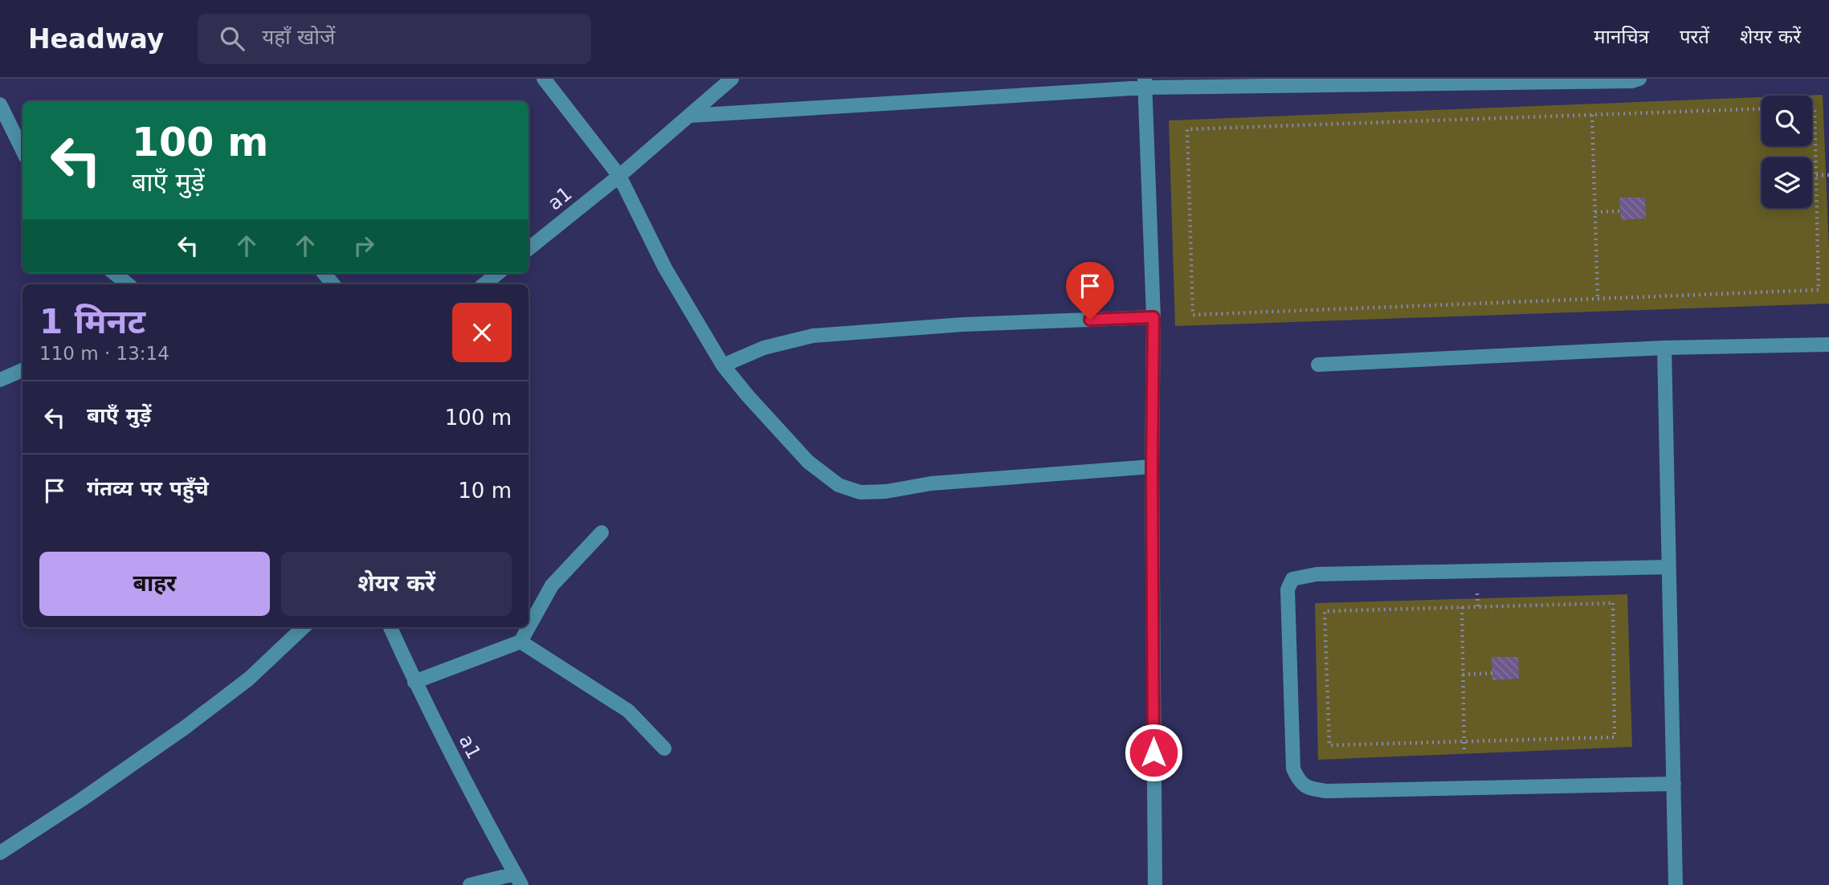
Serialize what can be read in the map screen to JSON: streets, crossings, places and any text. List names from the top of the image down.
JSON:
{
  "streets": {
    "street": ["a1"]
  },
  "page": {
    "header": "Headway",
    "search": "यहाँ खोजें",
    "nav": ["मानचित्र", "परतें", "शेयर करें"],
    "turn": ["100 m", "बाएँ मुड़ें"],
    "heading": ["1 मिनट", "110 m · 13:14"],
    "list": [
      {
        "name": "बाएँ मुड़ें",
        "value": "100 m"
      },
      {
        "name": "गंतव्य पर पहुँचे",
        "value": "10 m"
      }
    ],
    "buttons": ["बाहर", "शेयर करें"]
  }
}
